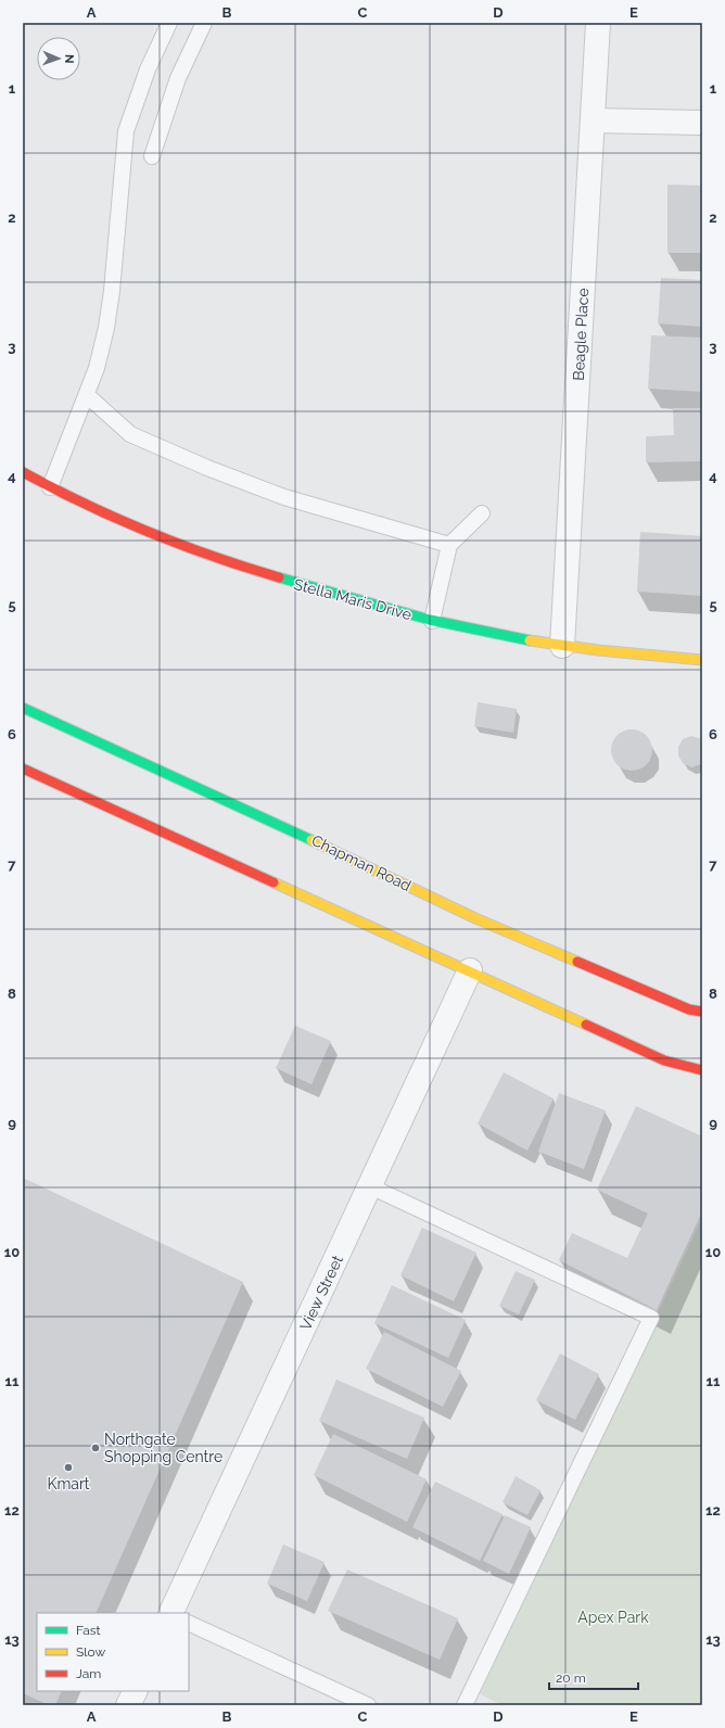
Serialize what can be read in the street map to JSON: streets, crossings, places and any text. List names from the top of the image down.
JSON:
{
  "streets": {
    "main road": ["Stella Maris Drive", "Chapman Road"],
    "street": ["Beagle Place", "View Street"]
  },
  "crossings": [
    ["Beagle Place", "Stella Maris Drive"]
  ],
  "parks": ["Apex Park"],
  "places": ["Northgate Shopping Centre", "Kmart"],
  "legend": ["Fast", "Slow", "Jam"],
  "scale_bar": "20 m",
  "north": "right",
  "grid": {
    "columns": [
      "A",
      "B",
      "C",
      "D",
      "E"
    ],
    "rows": [
      "1",
      "2",
      "3",
      "4",
      "5",
      "6",
      "7",
      "8",
      "9",
      "10",
      "11",
      "12",
      "13"
    ]
  }
}
